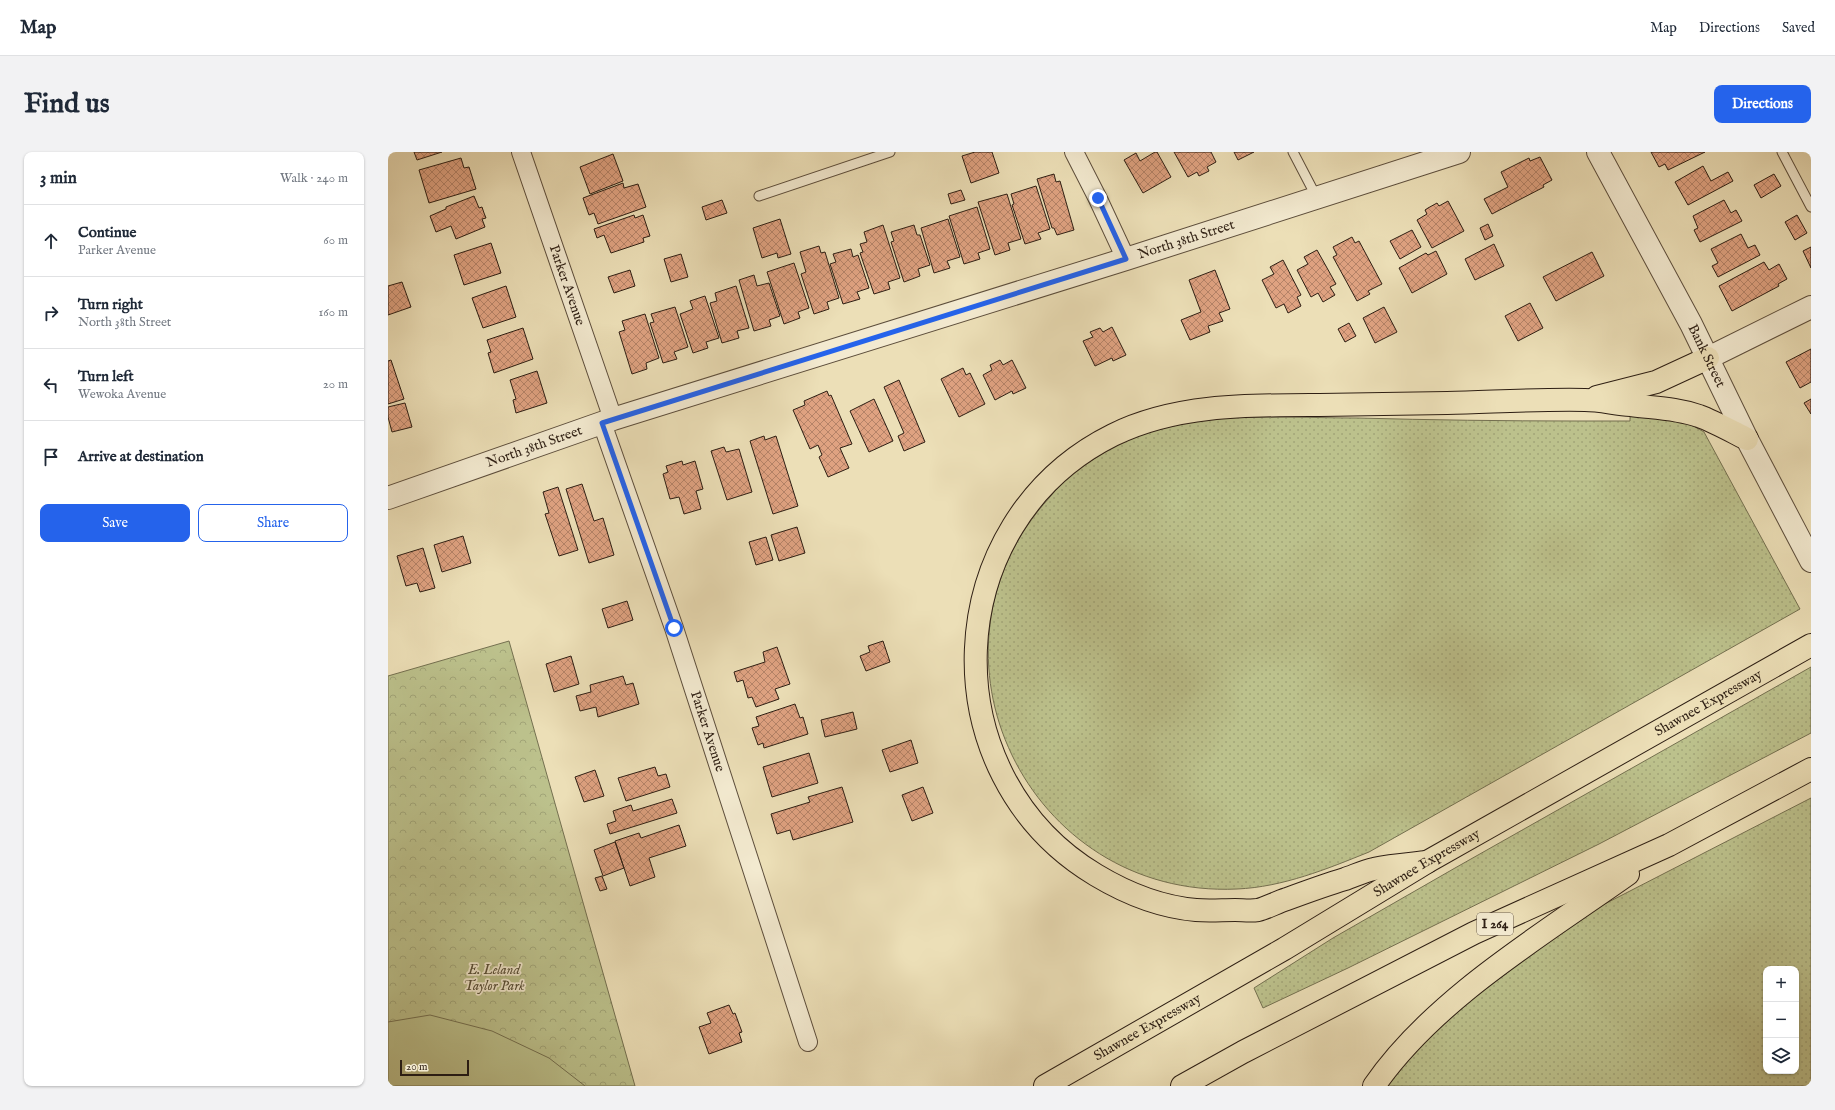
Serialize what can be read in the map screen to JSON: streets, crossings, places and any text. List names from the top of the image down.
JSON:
{
  "streets": {
    "highway": ["Shawnee Expressway", "I 264"],
    "street": ["North 38th Street", "Parker Avenue", "Bank Street"]
  },
  "crossings": [
    ["North 38th Street", "Parker Avenue"]
  ],
  "parks": ["E. Leland Taylor Park"],
  "scale_bar": "20 m",
  "page": {
    "header": "Map",
    "nav": ["Map", "Directions", "Saved"],
    "buttons": [
      "Directions",
      ["Save", "Share"]
    ],
    "title": "Find us",
    "heading": ["3 min", "Walk · 240 m"],
    "list": [
      ["Continue", "Parker Avenue", "60 m"],
      ["Turn right", "North 38th Street", "160 m"],
      ["Turn left", "Wewoka Avenue", "20 m"],
      "Arrive at destination"
    ],
    "map_buttons": ["+", "−"],
    "scale": "20 m"
  }
}
